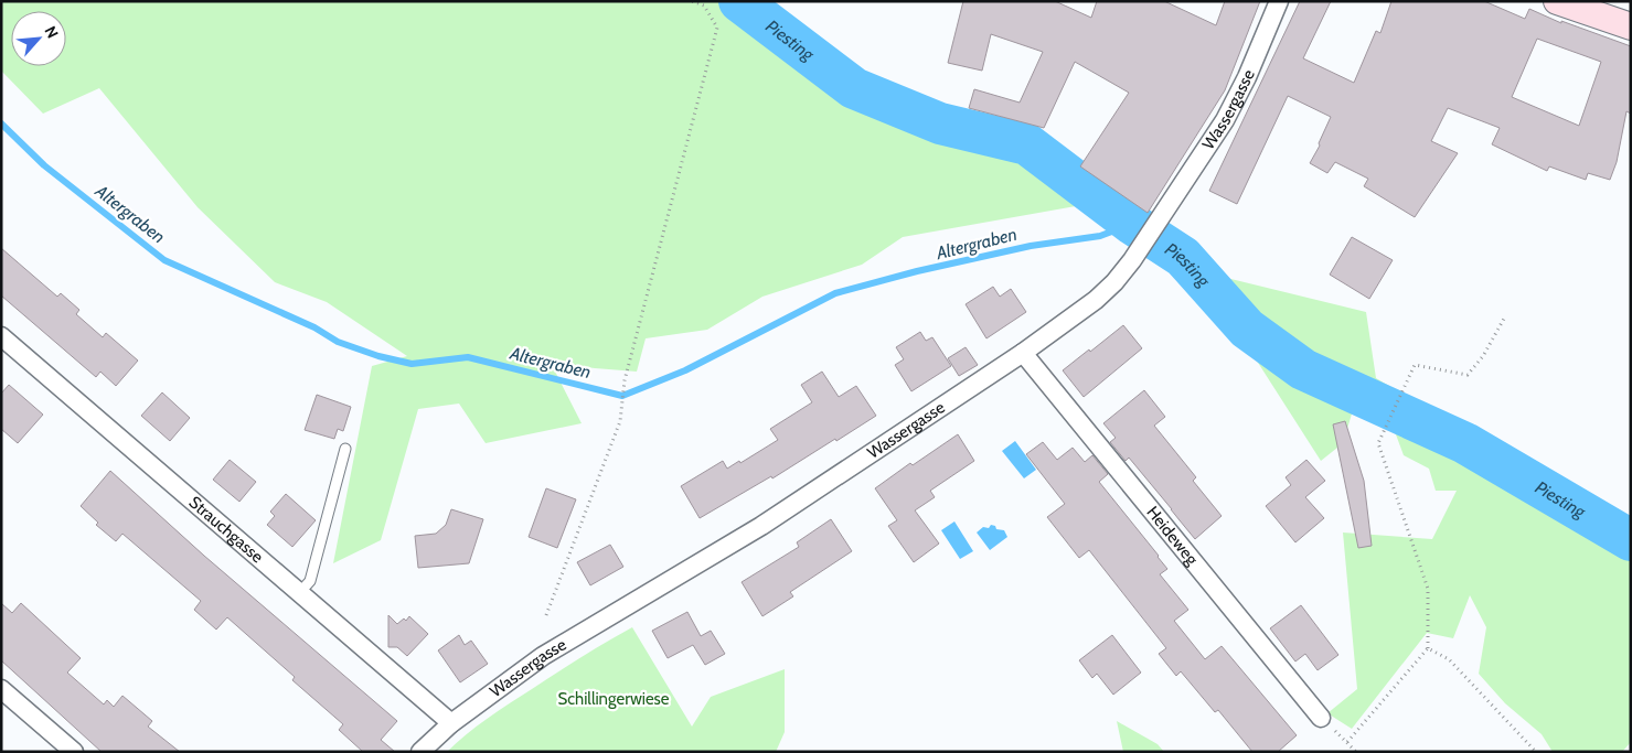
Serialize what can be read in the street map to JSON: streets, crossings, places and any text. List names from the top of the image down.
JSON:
{
  "streets": {
    "street": ["Wassergasse", "Strauchgasse", "Heideweg"]
  },
  "crossings": [
    ["Wassergasse", "Strauchgasse"],
    ["Wassergasse", "Heideweg"]
  ],
  "water": ["Piesting", "Altergraben"],
  "parks": ["Schillingerwiese"],
  "north": "top right"
}
